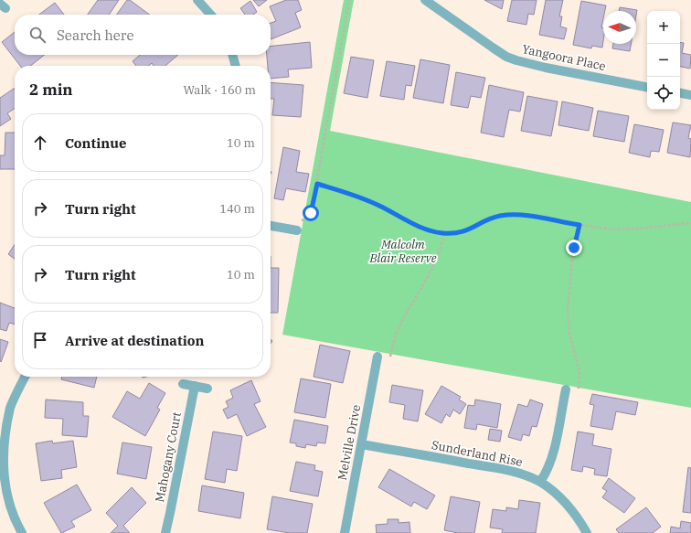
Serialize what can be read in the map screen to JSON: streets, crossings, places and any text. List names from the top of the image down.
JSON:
{
  "streets": {
    "street": [
      "Yangoora Place",
      "Melville Drive",
      "Sunderland Rise",
      "Mahogany Court"
    ]
  },
  "crossings": [
    ["Melville Drive", "Sunderland Rise"]
  ],
  "parks": ["Malcolm Blair Reserve"],
  "north": "left",
  "page": {
    "map_buttons": ["+", "−"],
    "search": "Search here",
    "heading": ["2 min", "Walk · 160 m"],
    "list": [
      ["Continue", "10 m"],
      ["Turn right", "140 m"],
      ["Turn right", "10 m"],
      "Arrive at destination"
    ]
  }
}
